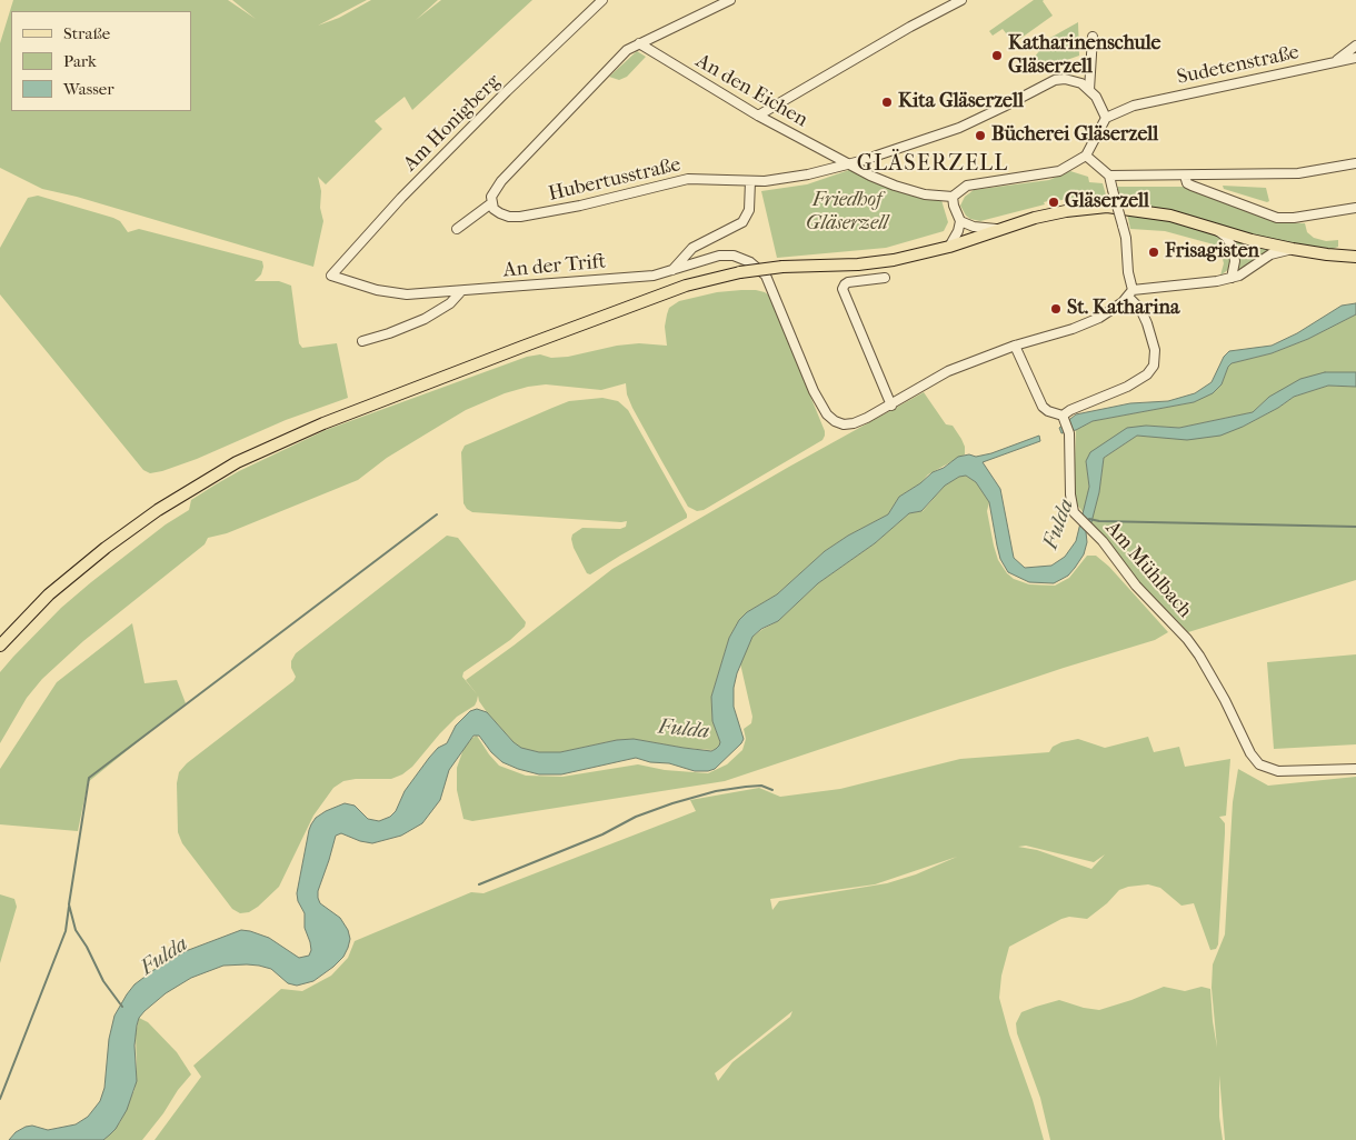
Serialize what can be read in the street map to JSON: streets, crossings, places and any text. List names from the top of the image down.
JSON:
{
  "streets": {
    "street": [
      "Sudetenstraße",
      "An den Eichen",
      "Am Honigberg",
      "Hubertusstraße",
      "An der Trift",
      "Am Mühlbach"
    ]
  },
  "crossings": [
    ["An den Eichen", "Hubertusstraße"],
    ["Am Honigberg", "An der Trift"]
  ],
  "districts": ["GLÄSERZELL"],
  "water": ["Fulda"],
  "parks": ["Friedhof Gläserzell"],
  "places": [
    "Katharinenschule Gläserzell",
    "Kita Gläserzell",
    "Bücherei Gläserzell",
    "Gläserzell",
    "Frisagisten",
    "St. Katharina"
  ],
  "legend": ["Straße", "Park", "Wasser"]
}
